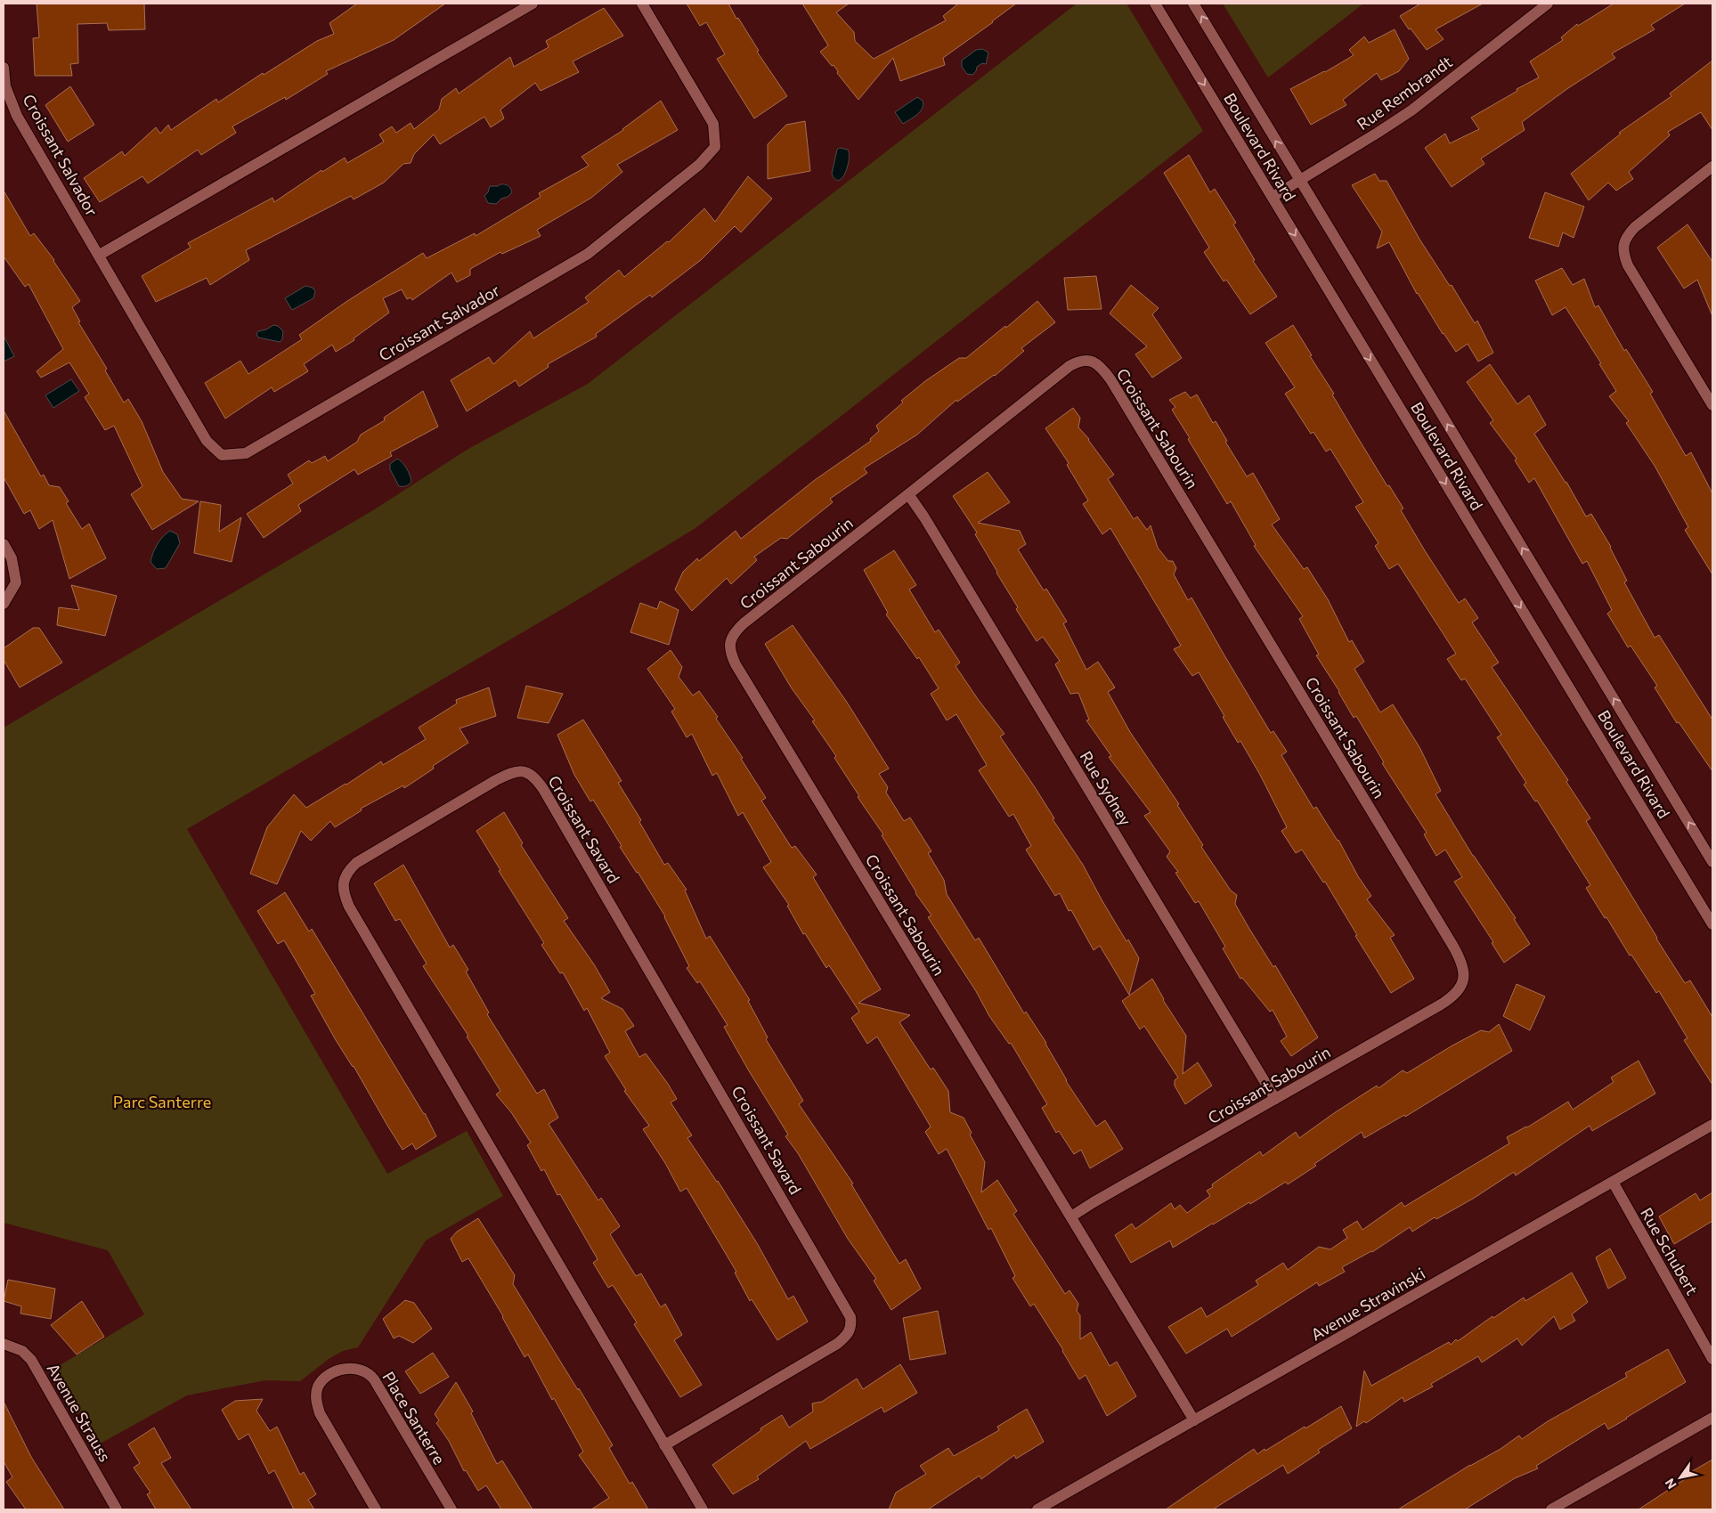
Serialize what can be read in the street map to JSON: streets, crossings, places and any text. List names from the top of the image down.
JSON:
{
  "streets": {
    "street": [
      "Rue Rembrandt",
      "Boulevard Rivard",
      "Croissant Salvador",
      "Croissant Sabourin",
      "Rue Sydney",
      "Croissant Savard",
      "Rue Schubert",
      "Avenue Stravinski",
      "Avenue Strauss",
      "Place Santerre"
    ]
  },
  "crossings": [
    ["Rue Rembrandt", "Boulevard Rivard"],
    ["Croissant Sabourin", "Rue Sydney"],
    ["Croissant Sabourin", "Avenue Stravinski"],
    ["Rue Schubert", "Avenue Stravinski"]
  ],
  "parks": ["Parc Santerre"],
  "north": "bottom left"
}
